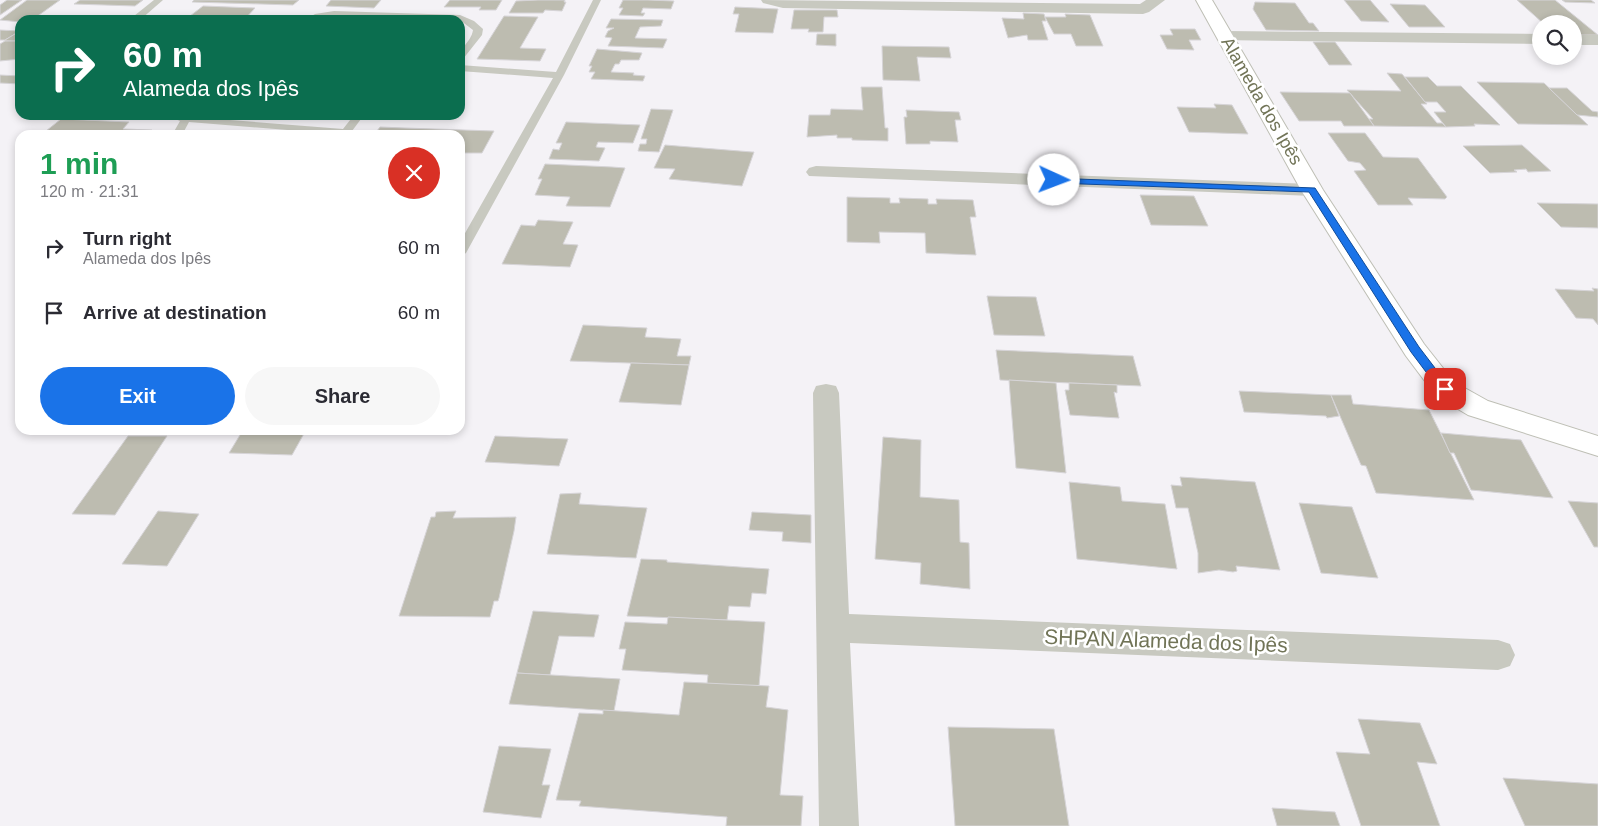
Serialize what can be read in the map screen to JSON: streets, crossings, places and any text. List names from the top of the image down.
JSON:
{
  "streets": {
    "street": ["Alameda dos Ipês", "SHPAN Alameda dos Ipês"]
  },
  "page": {
    "turn": ["60 m", "Alameda dos Ipês"],
    "heading": ["1 min", "120 m · 21:31"],
    "list": [
      {
        "name": "Turn right",
        "note": "Alameda dos Ipês",
        "value": "60 m"
      },
      {
        "name": "Arrive at destination",
        "value": "60 m"
      }
    ],
    "buttons": ["Exit", "Share"]
  }
}
